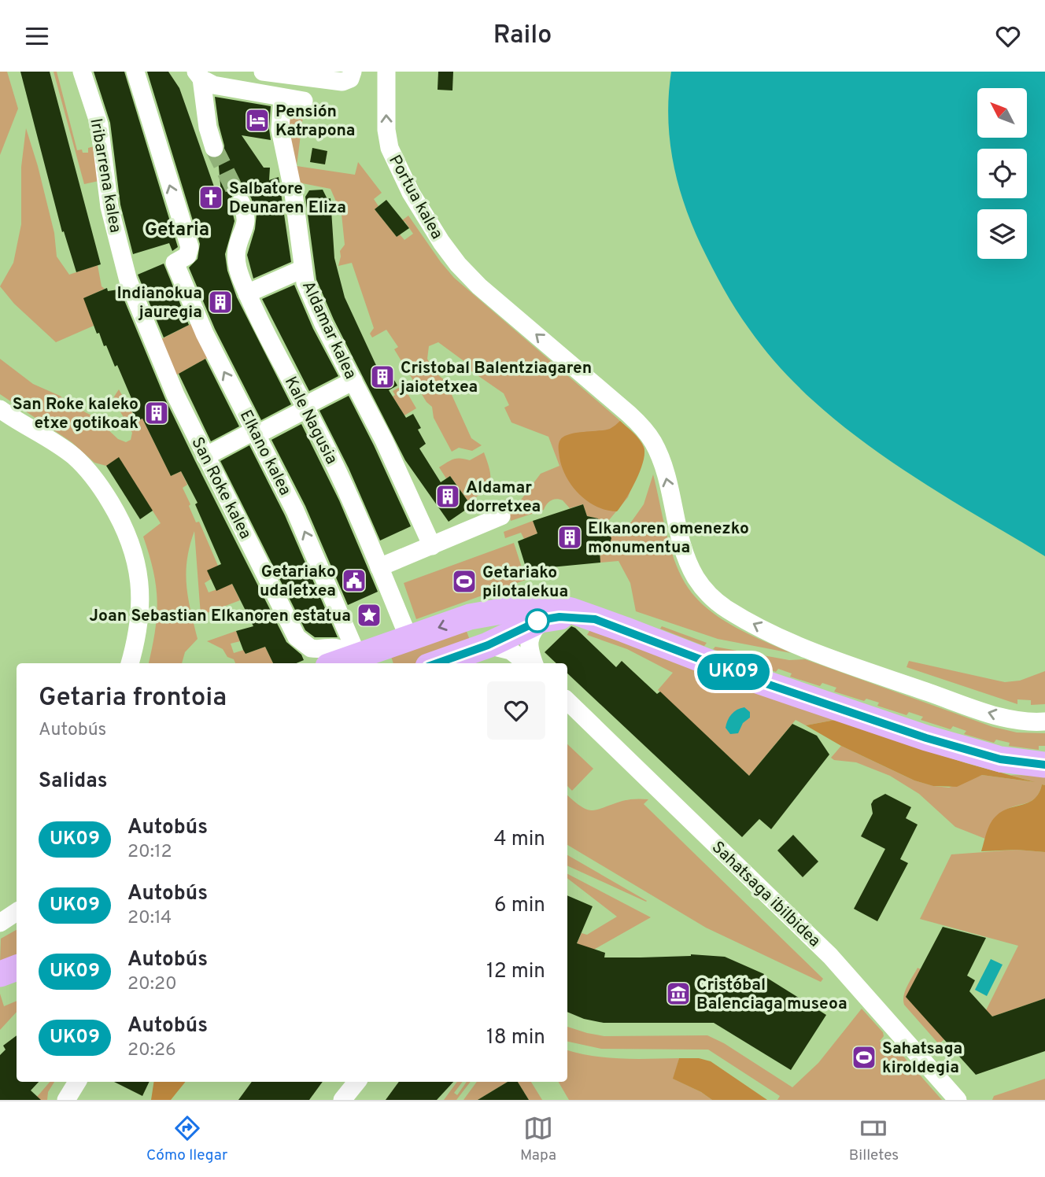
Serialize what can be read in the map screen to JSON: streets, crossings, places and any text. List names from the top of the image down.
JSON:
{
  "streets": {
    "street": [
      "Iribarrena kalea",
      "Portua kalea",
      "Aldamar kalea",
      "Kale Nagusia",
      "Elkano kalea",
      "San Roke kalea",
      "Sahatsaga ibilbidea"
    ]
  },
  "crossings": [
    ["Iribarrena kalea", "San Roke kalea"],
    ["Elkano kalea", "San Roke kalea"]
  ],
  "one_way": ["Portua kalea", "Elkano kalea"],
  "districts": ["Getaria"],
  "places": {
    "hotel": ["Pensión Katrapona"],
    "church": ["Salbatore Deunaren Eliza"],
    "building": [
      "Indianokua jauregia",
      "Cristobal Balentziagaren jaiotetxea",
      "San Roke kaleko etxe gotikoak",
      "Aldamar dorretxea",
      "Elkanoren omenezko monumentua"
    ],
    "public building": ["Getariako udaletxea"],
    "sports": ["Getariako pilotalekua", "Sahatsaga kiroldegia"],
    "place": ["Joan Sebastian Elkanoren estatua"],
    "museum": ["Cristóbal Balenciaga museoa"]
  },
  "lines": ["bus line UK09"],
  "north": "top left",
  "page": {
    "header": "Railo",
    "on_map": "UK09",
    "heading": [
      ["Getaria frontoia", "Autobús"],
      "Salidas"
    ],
    "list": [
      {
        "mark": "UK09",
        "name": "Autobús",
        "note": "20:12",
        "value": "4 min"
      },
      {
        "mark": "UK09",
        "name": "Autobús",
        "note": "20:14",
        "value": "6 min"
      },
      {
        "mark": "UK09",
        "name": "Autobús",
        "note": "20:20",
        "value": "12 min"
      },
      {
        "mark": "UK09",
        "name": "Autobús",
        "note": "20:26",
        "value": "18 min"
      }
    ],
    "tabs": ["Cómo llegar", "Mapa", "Billetes"]
  }
}
